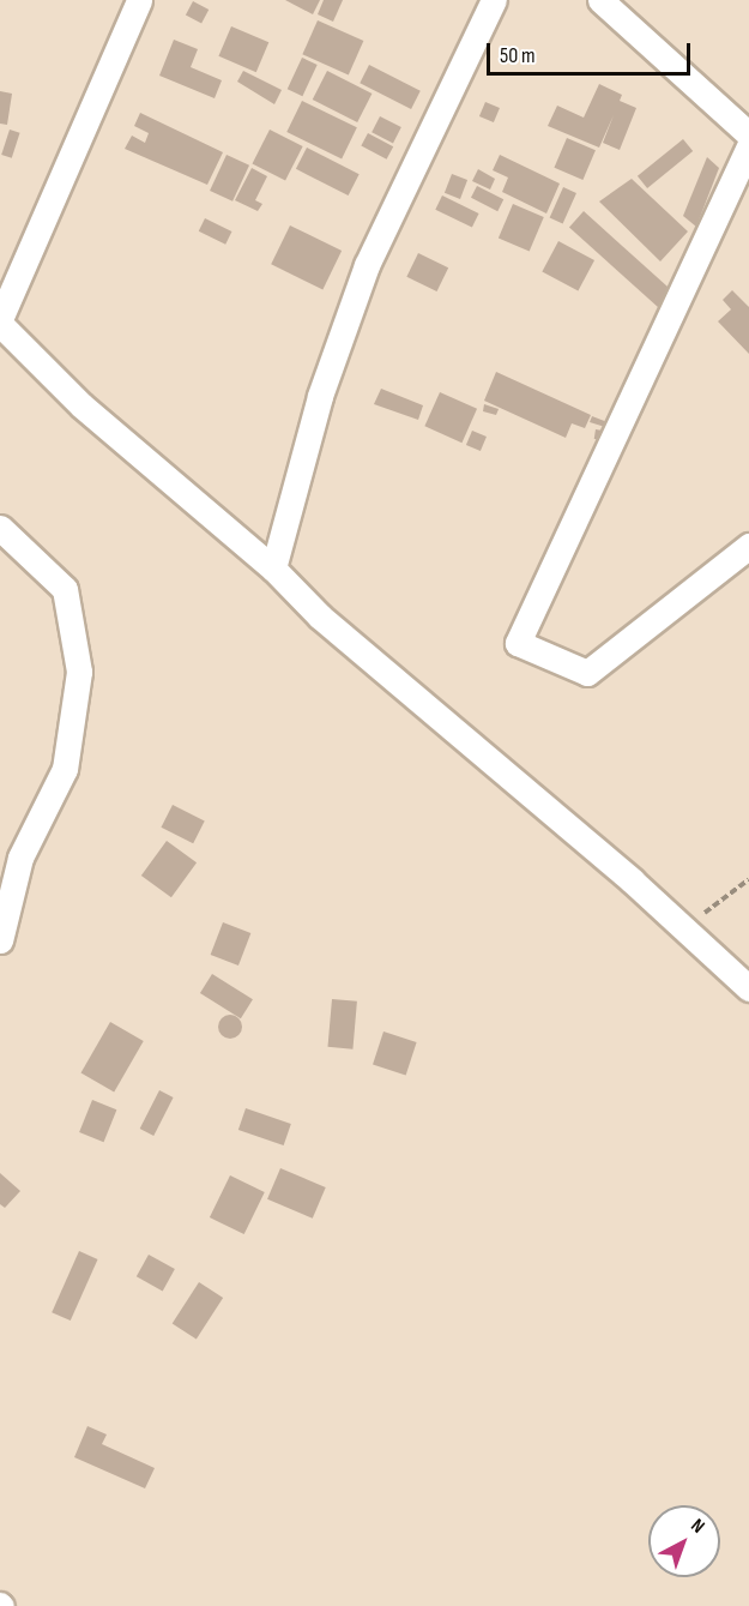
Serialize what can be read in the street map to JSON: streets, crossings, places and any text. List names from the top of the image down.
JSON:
{
  "scale_bar": "50 m",
  "north": "top right"
}
